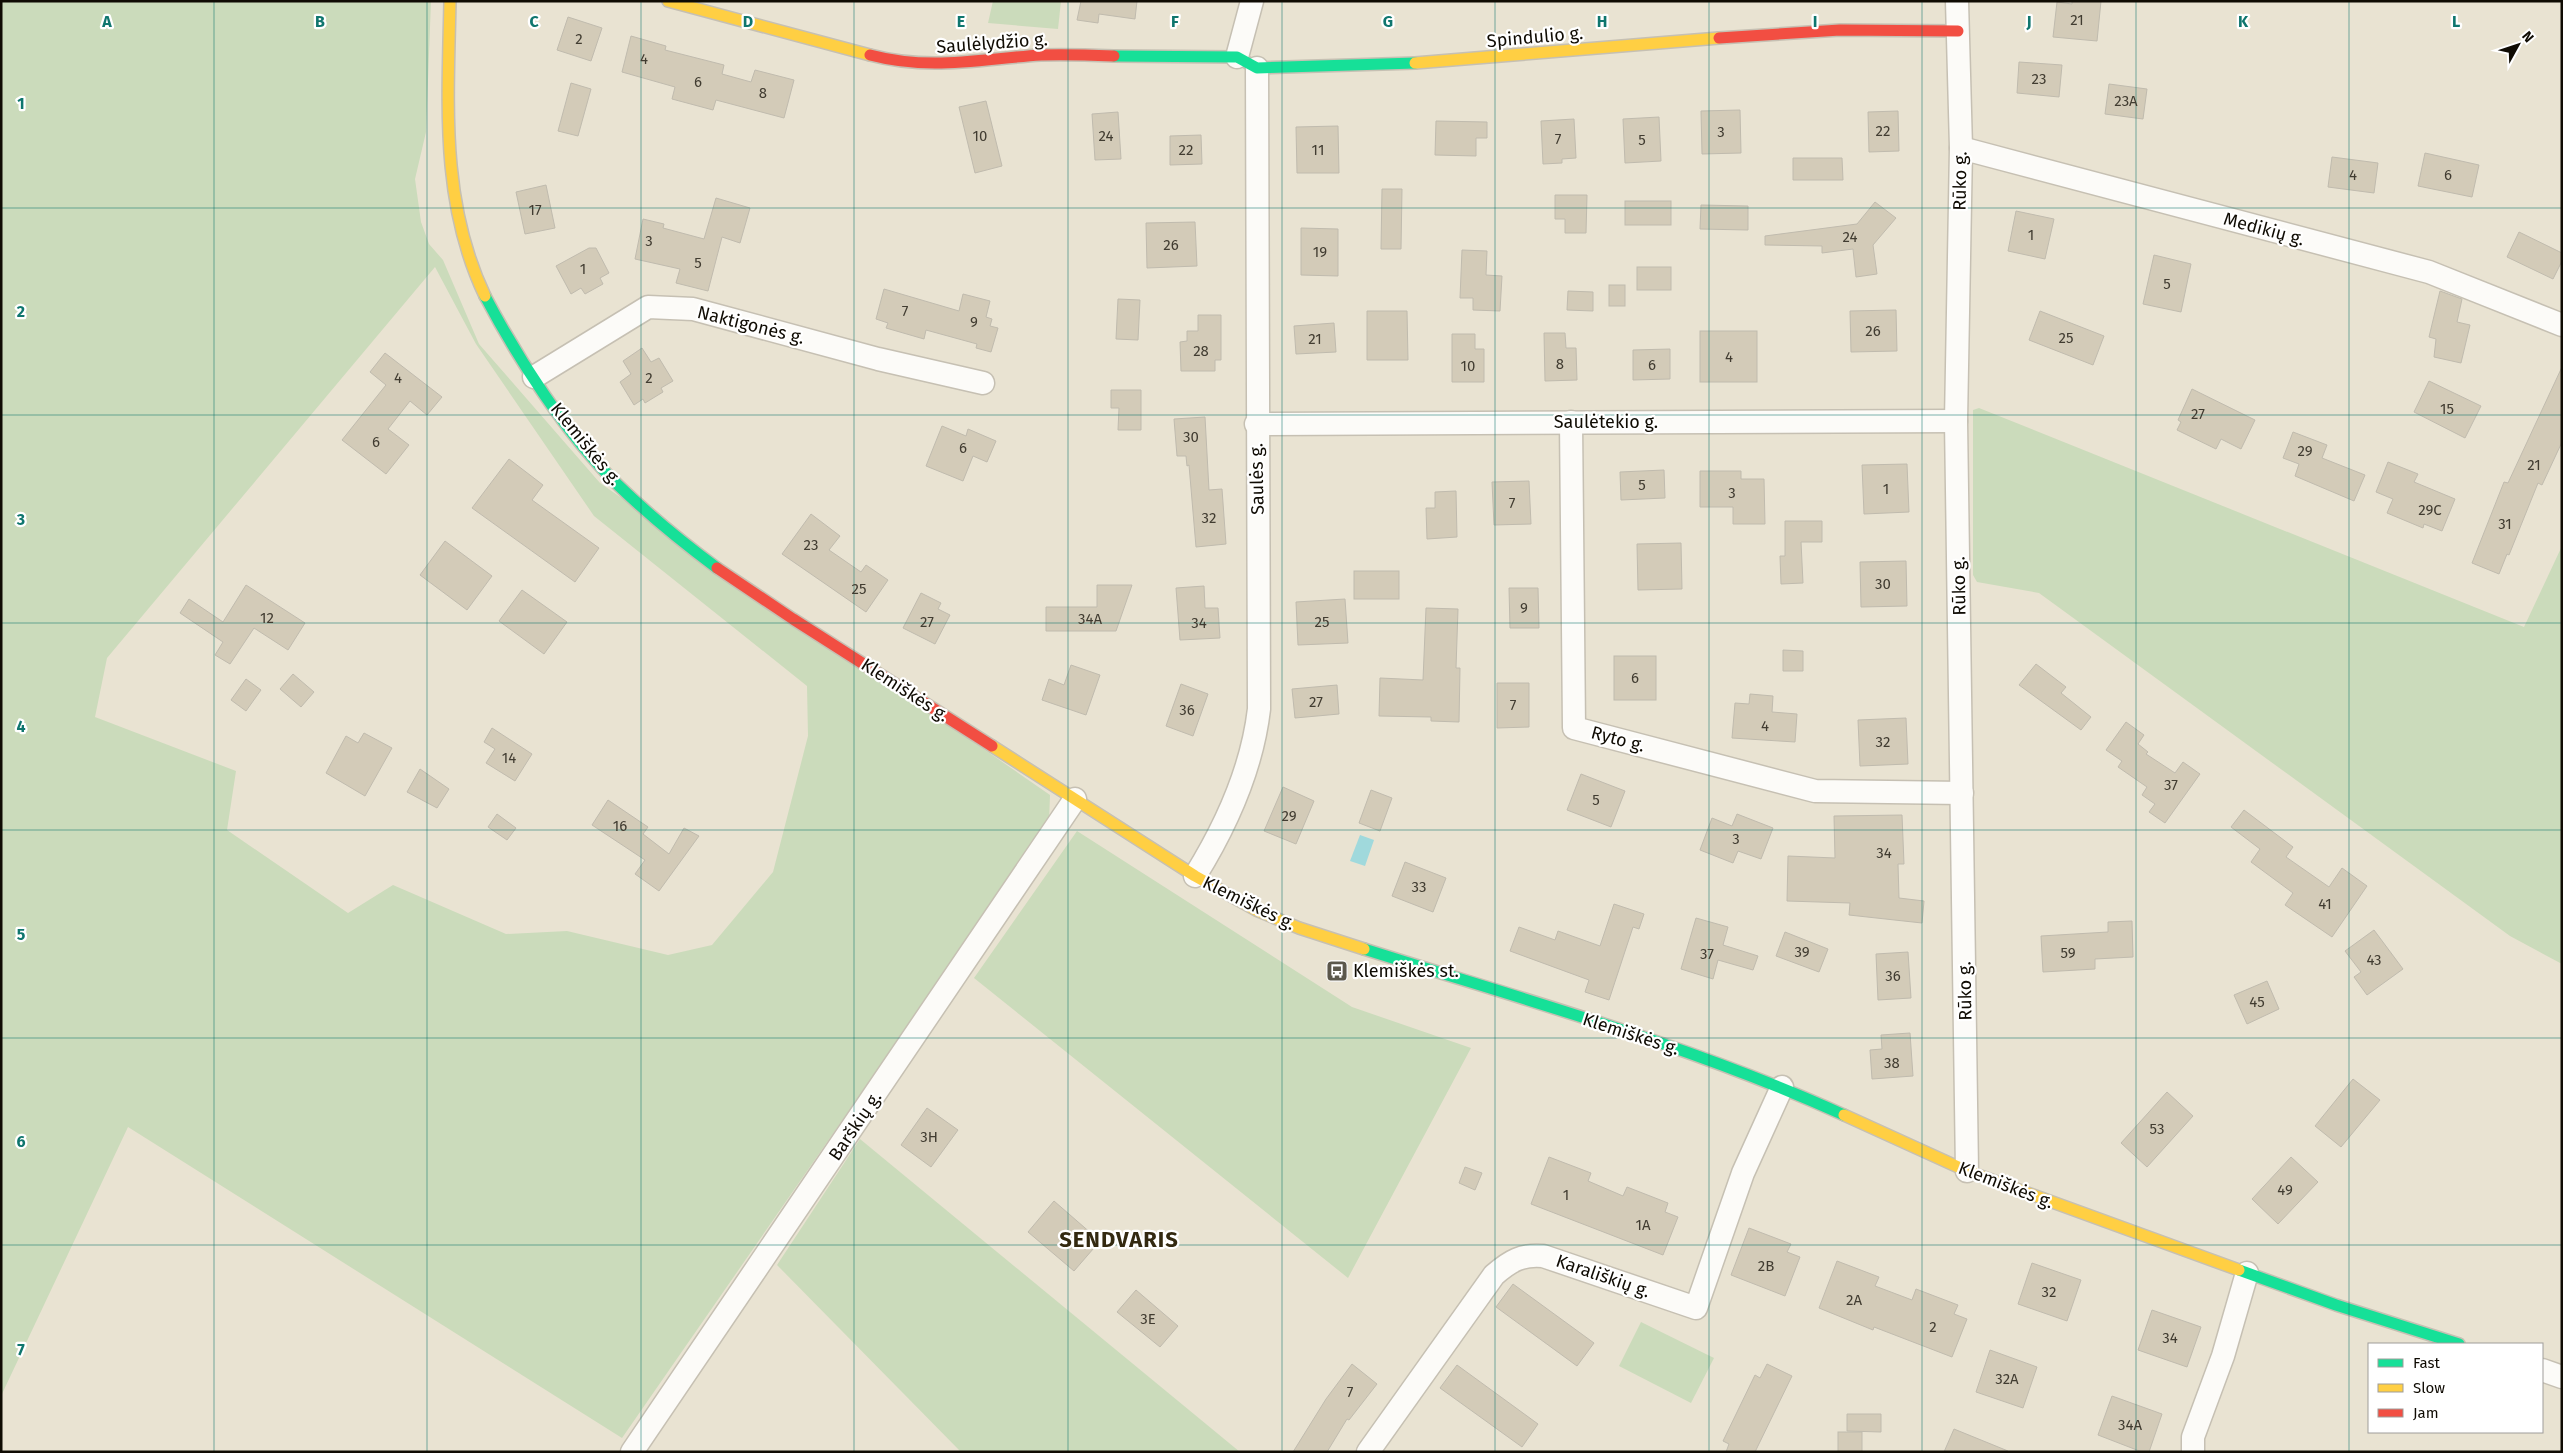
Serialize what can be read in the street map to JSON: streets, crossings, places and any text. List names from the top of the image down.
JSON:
{
  "streets": {
    "street": [
      "Spindulio g.",
      "Saulėlydžio g.",
      "Rūko g.",
      "Medikių g.",
      "Naktigonės g.",
      "Saulėtekio g.",
      "Klemiškės g.",
      "Saulės g.",
      "Ryto g.",
      "Barškių g.",
      "Karališkių g."
    ]
  },
  "crossings": [
    ["Spindulio g.", "Saulėlydžio g."],
    ["Spindulio g.", "Rūko g."],
    ["Spindulio g.", "Saulės g."],
    ["Saulėlydžio g.", "Saulės g."],
    ["Rūko g.", "Medikių g."],
    ["Rūko g.", "Saulėtekio g."],
    ["Rūko g.", "Klemiškės g."],
    ["Rūko g.", "Ryto g."],
    ["Naktigonės g.", "Klemiškės g."],
    ["Saulėtekio g.", "Saulės g."],
    ["Saulėtekio g.", "Ryto g."],
    ["Klemiškės g.", "Saulės g."],
    ["Klemiškės g.", "Barškių g."],
    ["Klemiškės g.", "Karališkių g."]
  ],
  "districts": ["SENDVARIS"],
  "places": {
    "bus stop": ["Klemiškės st."]
  },
  "house_numbers": [
    "21",
    "2",
    "4",
    "23",
    "6",
    "8",
    "23A",
    "22",
    "3",
    "10",
    "24",
    "7",
    "5",
    "22",
    "11",
    "4",
    "6",
    "17",
    "1",
    "24",
    "3",
    "26",
    "19",
    "5",
    "1",
    "5",
    "7",
    "9",
    "26",
    "25",
    "21",
    "28",
    "4",
    "8",
    "6",
    "10",
    "4",
    "2",
    "15",
    "27",
    "30",
    "6",
    "6",
    "29",
    "21",
    "5",
    "1",
    "3",
    "7",
    "29C",
    "32",
    "31",
    "23",
    "30",
    "25",
    "9",
    "12",
    "34A",
    "27",
    "25",
    "34",
    "6",
    "27",
    "7",
    "36",
    "4",
    "32",
    "14",
    "37",
    "5",
    "29",
    "16",
    "3",
    "34",
    "33",
    "41",
    "39",
    "59",
    "37",
    "43",
    "36",
    "45",
    "38",
    "53",
    "3H",
    "49",
    "1",
    "1A",
    "2B",
    "32",
    "2A",
    "3E",
    "2",
    "34",
    "32A",
    "7",
    "34A"
  ],
  "legend": ["Fast", "Slow", "Jam"],
  "north": "top right",
  "grid": {
    "columns": [
      "A",
      "B",
      "C",
      "D",
      "E",
      "F",
      "G",
      "H",
      "I",
      "J",
      "K",
      "L"
    ],
    "rows": [
      "1",
      "2",
      "3",
      "4",
      "5",
      "6",
      "7"
    ]
  }
}
